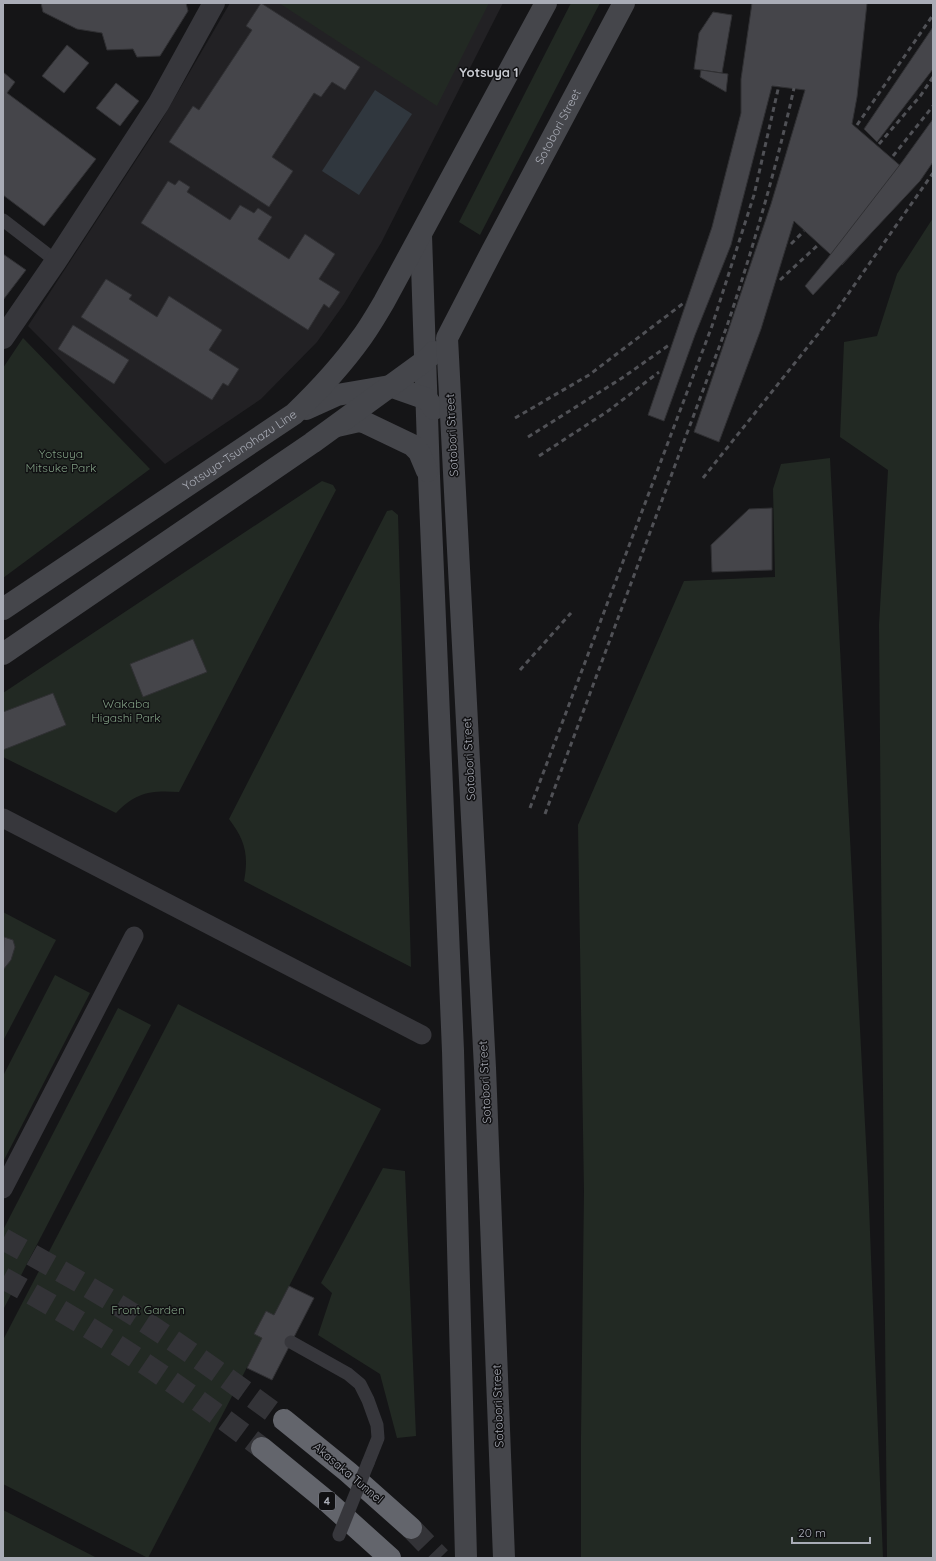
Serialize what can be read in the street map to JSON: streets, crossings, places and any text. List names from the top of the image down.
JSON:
{
  "streets": {
    "highway": ["Akasaka Tunnel", "4"],
    "main road": ["Sotobori Street", "Yotsuya-Tsunohazu Line"]
  },
  "crossings": [
    ["Sotobori Street", "Yotsuya-Tsunohazu Line"]
  ],
  "districts": ["Yotsuya 1"],
  "parks": ["Yotsuya Mitsuke Park", "Wakaba Higashi Park", "Front Garden"],
  "scale_bar": "20 m"
}
